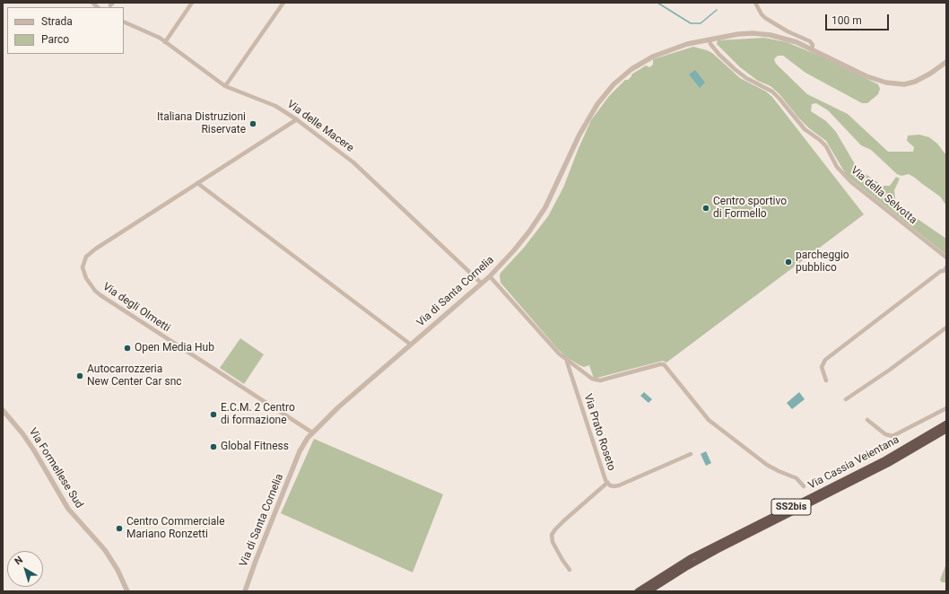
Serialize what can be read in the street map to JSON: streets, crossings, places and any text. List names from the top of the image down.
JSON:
{
  "streets": {
    "highway": ["Via Cassia Veientana", "SS2bis"],
    "street": [
      "Via delle Macere",
      "Via della Selvotta",
      "Via di Santa Cornelia",
      "Via degli Olmetti",
      "Via Prato Roseto",
      "Via Formellese Sud"
    ]
  },
  "crossings": [
    ["Via delle Macere", "Via di Santa Cornelia"],
    ["Via delle Macere", "Via degli Olmetti"],
    ["Via della Selvotta", "Via di Santa Cornelia"],
    ["Via di Santa Cornelia", "Via degli Olmetti"],
    ["Via di Santa Cornelia", "Via Prato Roseto"]
  ],
  "places": [
    "Italiana Distruzioni Riservate",
    "Centro sportivo di Formello",
    "parcheggio pubblico",
    "Open Media Hub",
    "Autocarrozzeria New Center Car snc",
    "E.C.M. 2 Centro di formazione",
    "Global Fitness",
    "Centro Commerciale Mariano Ronzetti"
  ],
  "legend": ["Strada", "Parco"],
  "scale_bar": "100 m",
  "north": "top left"
}
